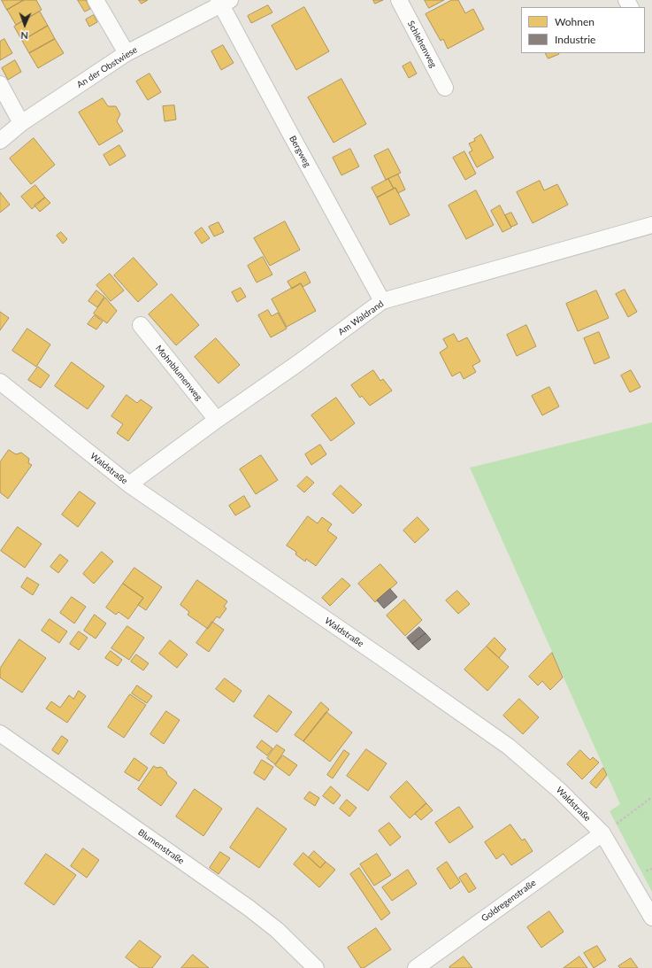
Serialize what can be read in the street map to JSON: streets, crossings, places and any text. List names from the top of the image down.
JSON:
{
  "streets": {
    "street": [
      "Schlehenweg",
      "An der Obstwiese",
      "Bergweg",
      "Am Waldrand",
      "Mohnblumenweg",
      "Waldstraße",
      "Blumenstraße",
      "Goldregenstraße"
    ]
  },
  "crossings": [
    ["An der Obstwiese", "Bergweg"],
    ["Bergweg", "Am Waldrand"],
    ["Am Waldrand", "Mohnblumenweg"],
    ["Am Waldrand", "Waldstraße"],
    ["Waldstraße", "Goldregenstraße"]
  ],
  "legend": ["Wohnen", "Industrie"],
  "north": "bottom"
}
